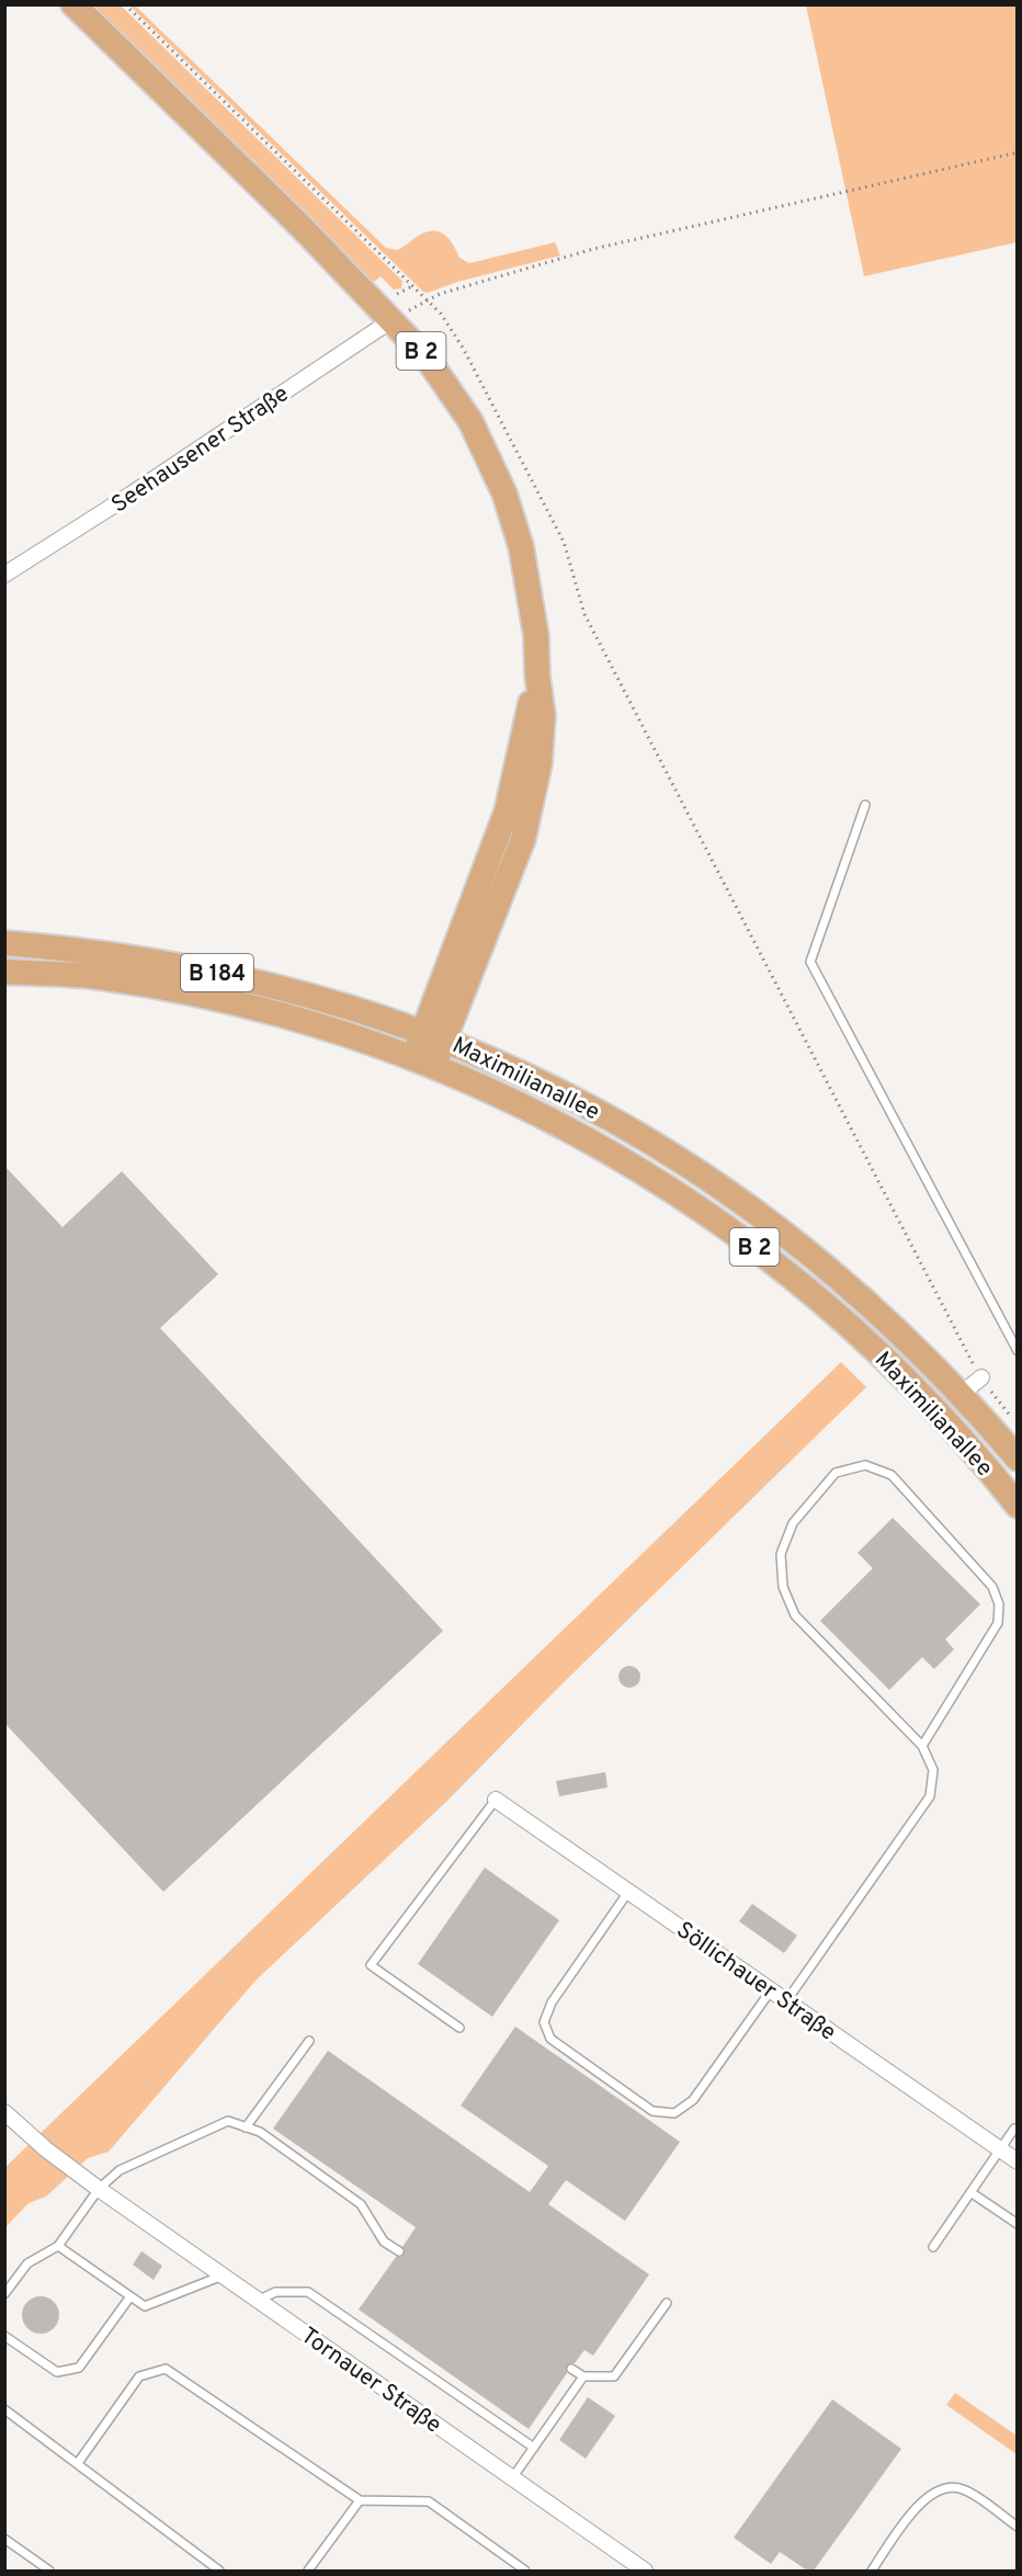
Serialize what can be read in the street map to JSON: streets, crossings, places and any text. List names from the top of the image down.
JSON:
{
  "streets": {
    "main road": ["B 2", "B 184", "Maximilianallee"],
    "street": ["Seehausener Straße", "Söllichauer Straße", "Tornauer Straße"]
  },
  "crossings": [
    ["B 2", "Seehausener Straße"],
    ["B 2", "B 184"],
    ["B 2", "Maximilianallee"],
    ["B 184", "Maximilianallee"]
  ]
}
